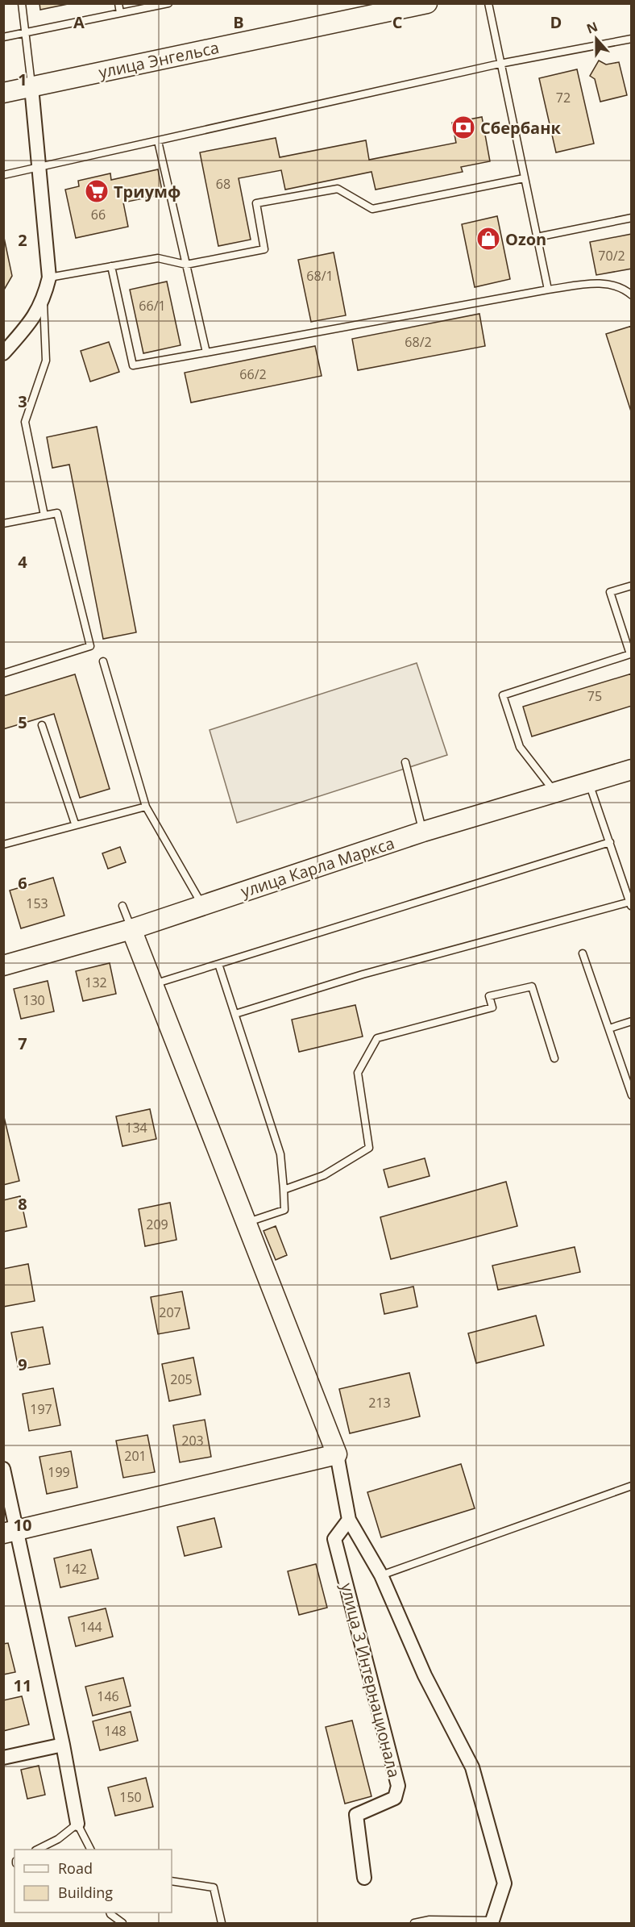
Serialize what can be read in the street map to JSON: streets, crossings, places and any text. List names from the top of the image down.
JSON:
{
  "streets": {
    "main road": ["улица Энгельса", "улица Карла Маркса"],
    "street": ["улица 3 Интернационала"]
  },
  "places": {
    "bank": ["Сбербанк"],
    "supermarket": ["Триумф"],
    "shop": ["Ozon"]
  },
  "house_numbers": [
    "72",
    "68",
    "66",
    "70/2",
    "68/1",
    "66/1",
    "68/2",
    "66/2",
    "75",
    "153",
    "132",
    "130",
    "134",
    "209",
    "207",
    "205",
    "213",
    "197",
    "203",
    "201",
    "199",
    "142",
    "144",
    "146",
    "148",
    "150"
  ],
  "legend": ["Road", "Building"],
  "north": "top",
  "grid": {
    "columns": [
      "A",
      "B",
      "C",
      "D"
    ],
    "rows": [
      "1",
      "2",
      "3",
      "4",
      "5",
      "6",
      "7",
      "8",
      "9",
      "10",
      "11"
    ]
  }
}
